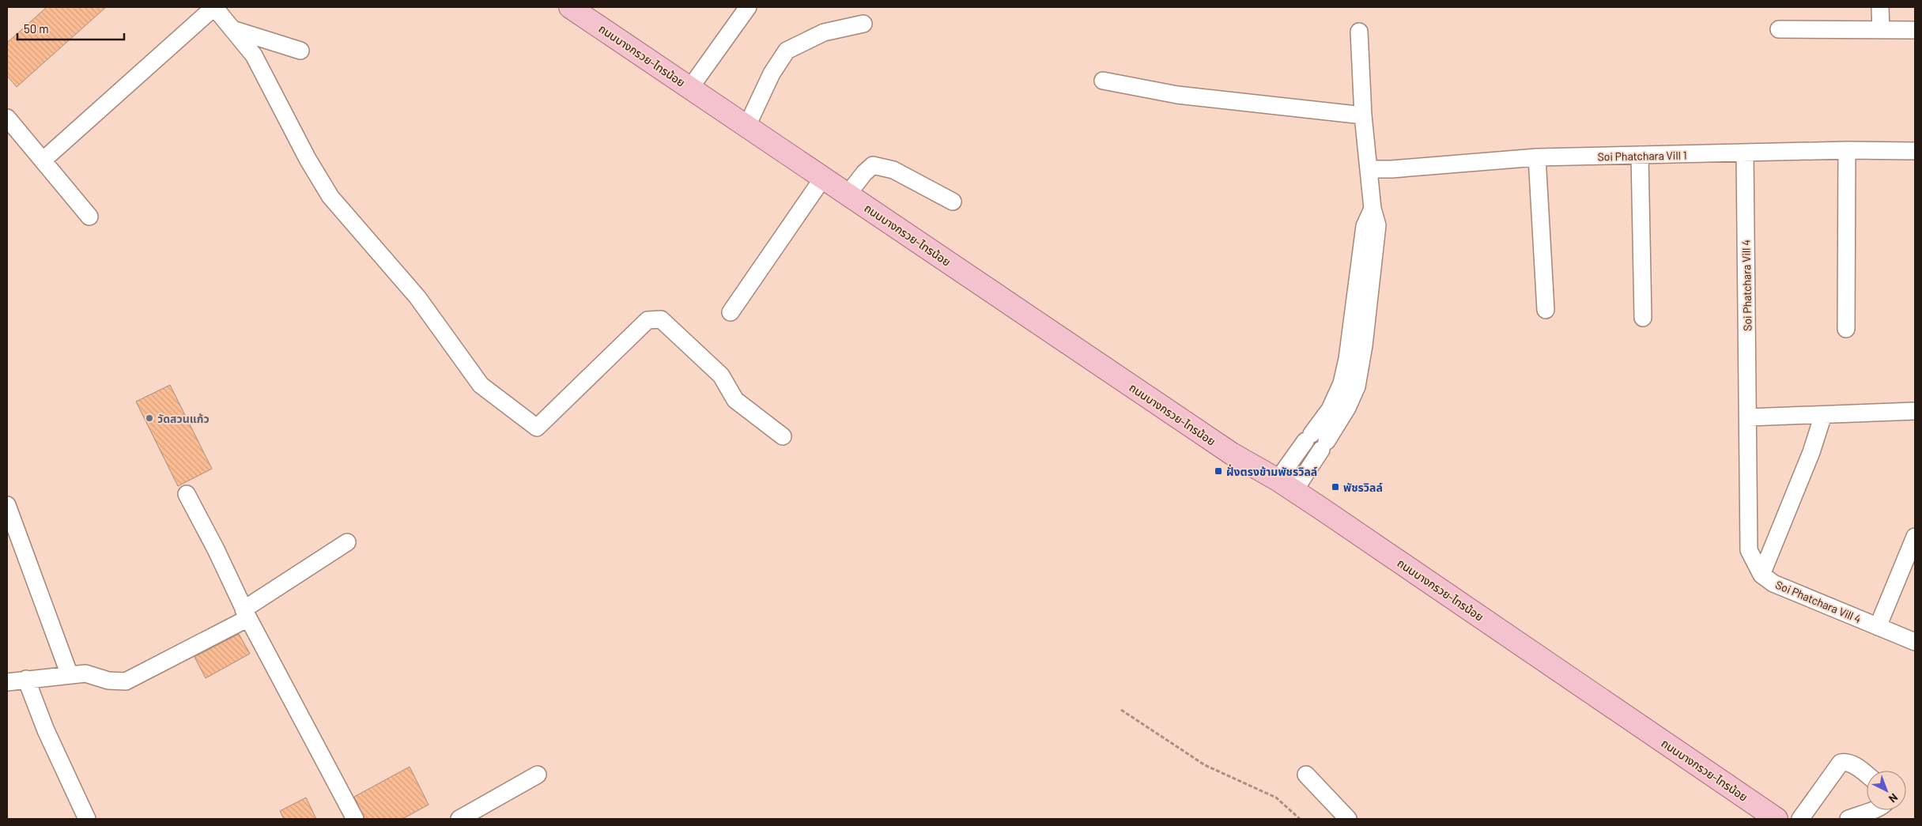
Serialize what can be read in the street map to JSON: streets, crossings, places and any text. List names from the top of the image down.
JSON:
{
  "streets": {
    "main road": ["ถนนบางกรวย-ไทรน้อย"],
    "street": ["Soi Phatchara Vill 1", "Soi Phatchara Vill 4"]
  },
  "crossings": [
    ["Soi Phatchara Vill 1", "Soi Phatchara Vill 4"]
  ],
  "places": {
    "other": ["วัดสวนแก้ว"],
    "transit": ["ฝั่งตรงข้ามพัชรวิลล์", "พัชรวิลล์"]
  },
  "scale_bar": "50 m",
  "north": "bottom right"
}
